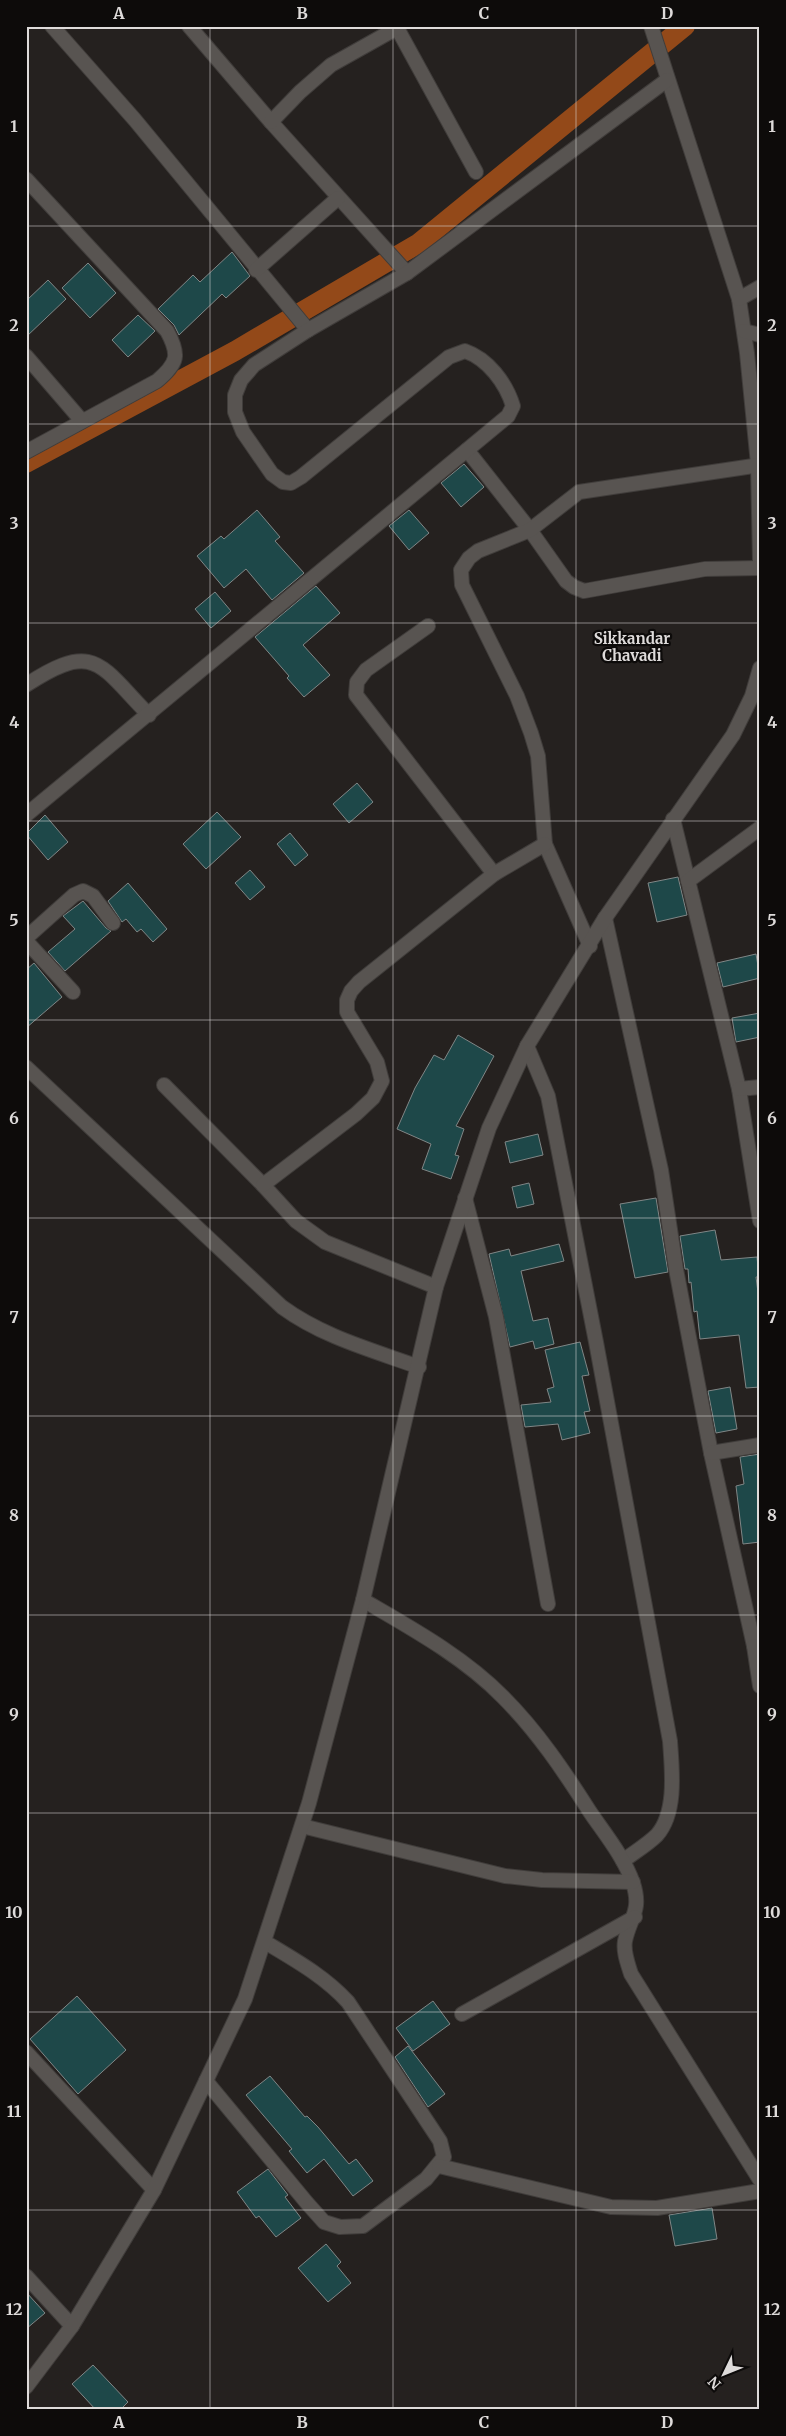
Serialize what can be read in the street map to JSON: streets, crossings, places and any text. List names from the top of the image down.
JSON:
{
  "districts": ["Sikkandar Chavadi"],
  "north": "bottom left",
  "grid": {
    "columns": [
      "A",
      "B",
      "C",
      "D"
    ],
    "rows": [
      "1",
      "2",
      "3",
      "4",
      "5",
      "6",
      "7",
      "8",
      "9",
      "10",
      "11",
      "12"
    ]
  }
}
